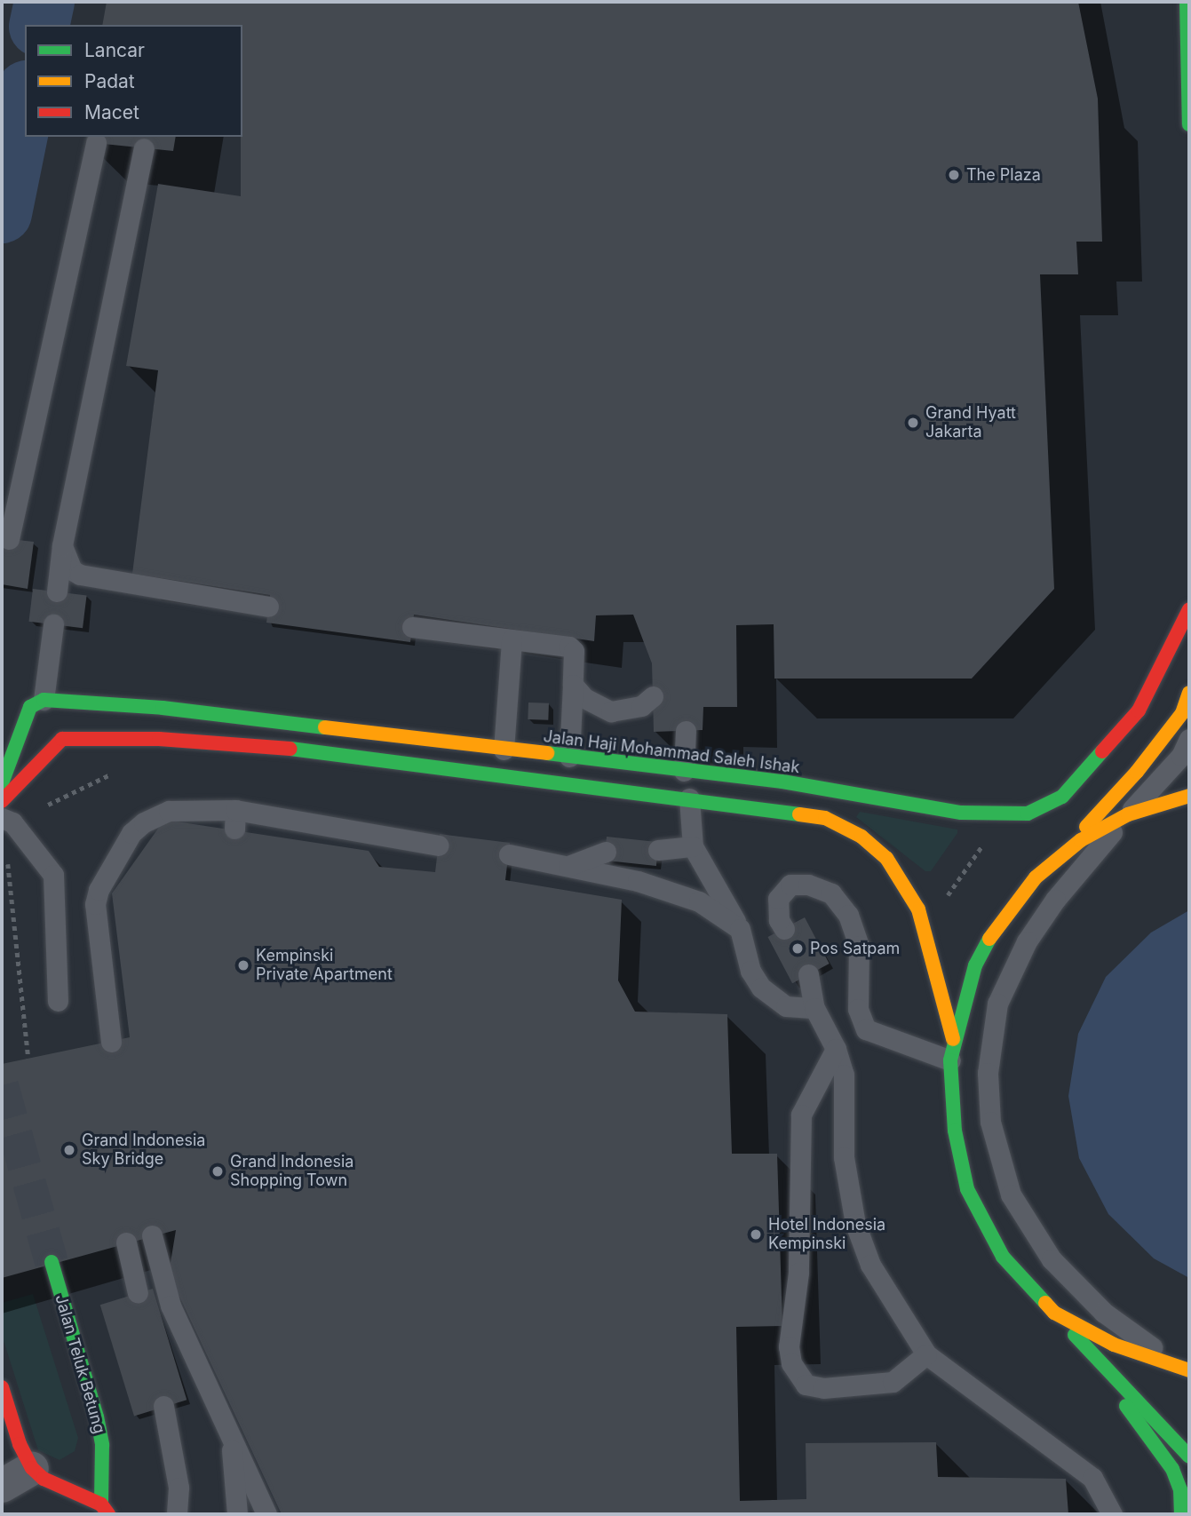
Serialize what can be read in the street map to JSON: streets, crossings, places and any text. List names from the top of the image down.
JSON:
{
  "streets": {
    "street": ["Jalan Haji Mohammad Saleh Ishak", "Jalan Teluk Betung"]
  },
  "places": [
    "The Plaza",
    "Grand Hyatt Jakarta",
    "Pos Satpam",
    "Kempinski Private Apartment",
    "Grand Indonesia Sky Bridge",
    "Grand Indonesia Shopping Town",
    "Hotel Indonesia Kempinski"
  ],
  "legend": ["Lancar", "Padat", "Macet"]
}
